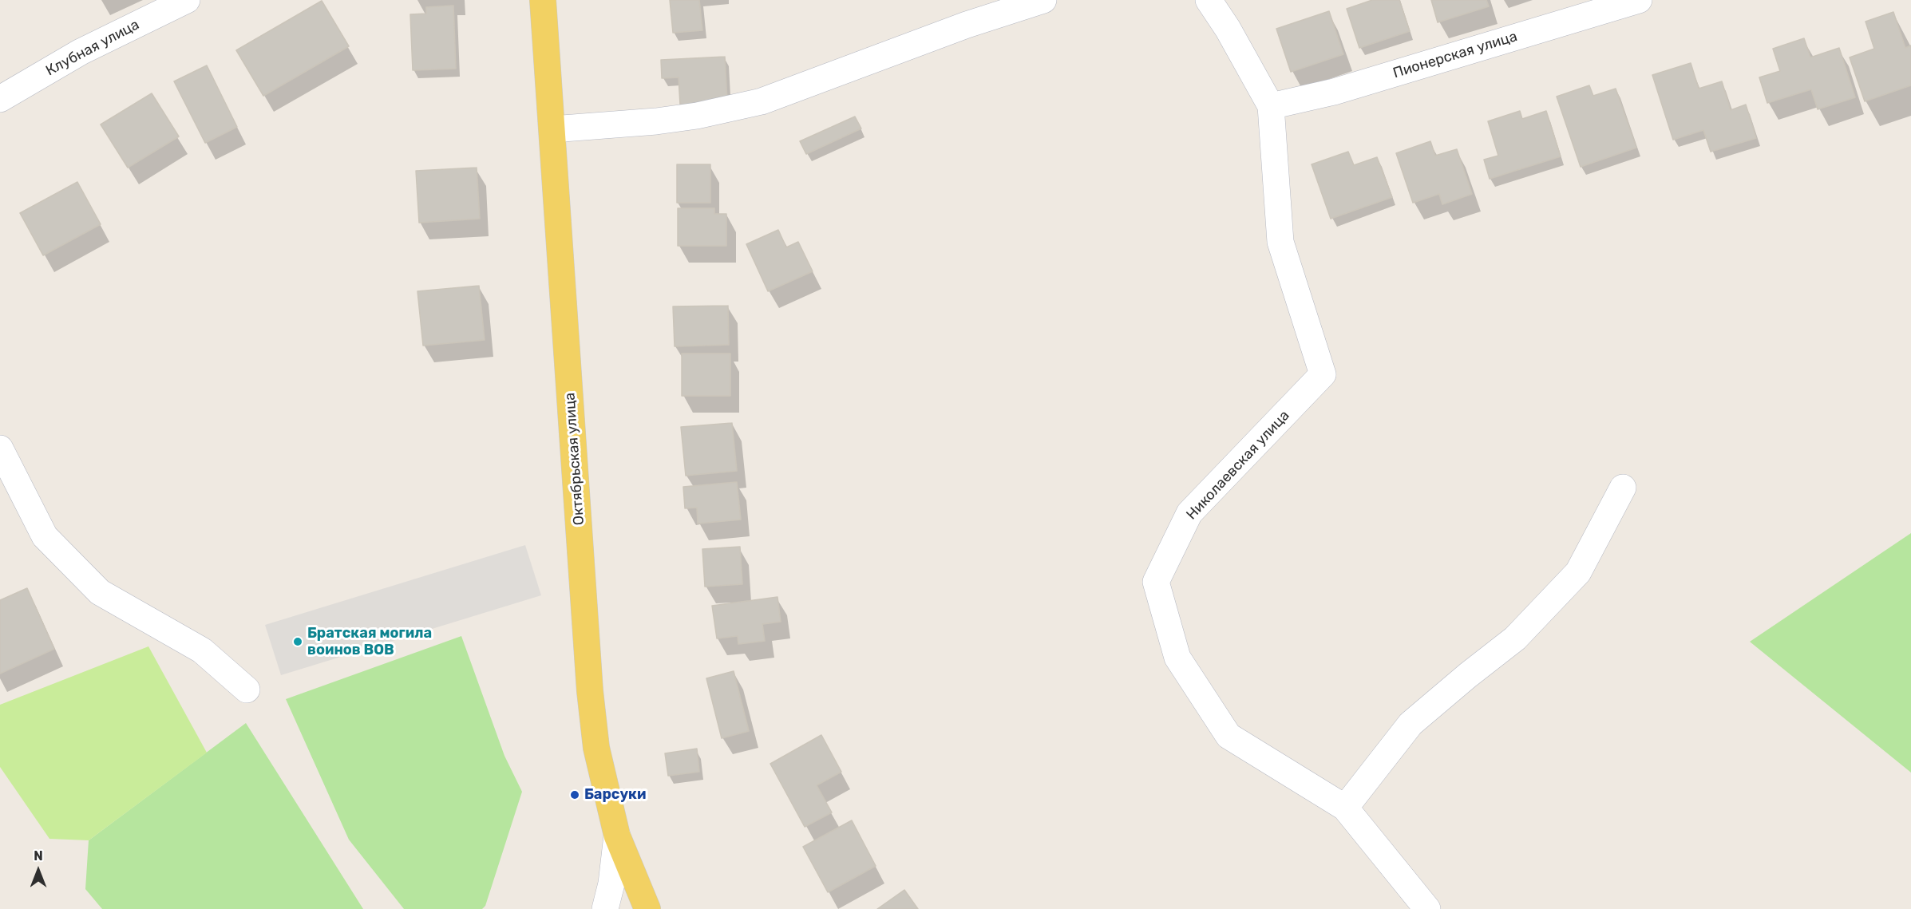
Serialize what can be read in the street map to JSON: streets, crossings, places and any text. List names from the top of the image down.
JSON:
{
  "streets": {
    "main road": ["Октябрьская улица"],
    "street": ["Клубная улица", "Пионерская улица", "Николаевская улица"]
  },
  "crossings": [
    ["Пионерская улица", "Николаевская улица"]
  ],
  "places": ["Братская могила воинов ВОВ", "Барсуки"],
  "north": "top"
}
